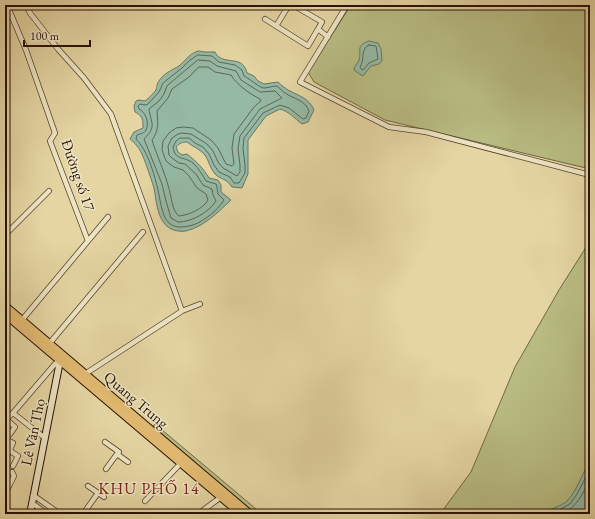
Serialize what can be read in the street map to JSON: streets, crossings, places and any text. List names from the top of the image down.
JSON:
{
  "streets": {
    "main road": ["Quang Trung", "Lê Văn Thọ"],
    "street": ["Đường số 17"]
  },
  "crossings": [
    ["Quang Trung", "Lê Văn Thọ"]
  ],
  "districts": ["KHU PHỐ 14"],
  "scale_bar": "100 m"
}
